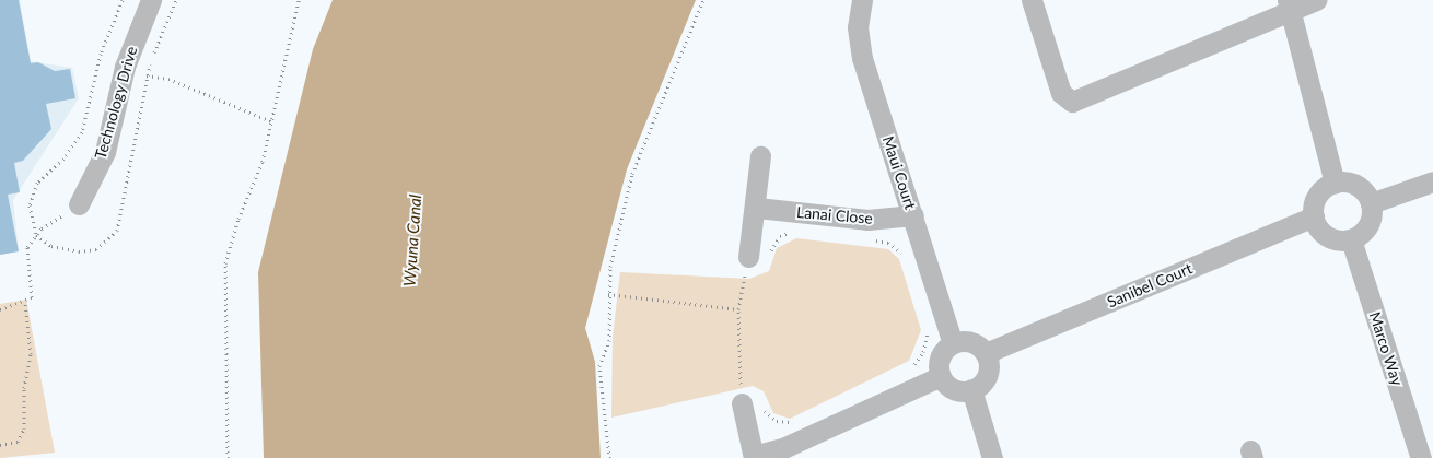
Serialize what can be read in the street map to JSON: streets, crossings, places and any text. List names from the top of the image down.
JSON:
{
  "streets": {
    "street": [
      "Technology Drive",
      "Maui Court",
      "Lanai Close",
      "Sanibel Court",
      "Marco Way"
    ]
  },
  "crossings": [
    ["Maui Court", "Lanai Close"],
    ["Maui Court", "Sanibel Court"],
    ["Sanibel Court", "Marco Way"]
  ],
  "water": ["Wyuna Canal"]
}
